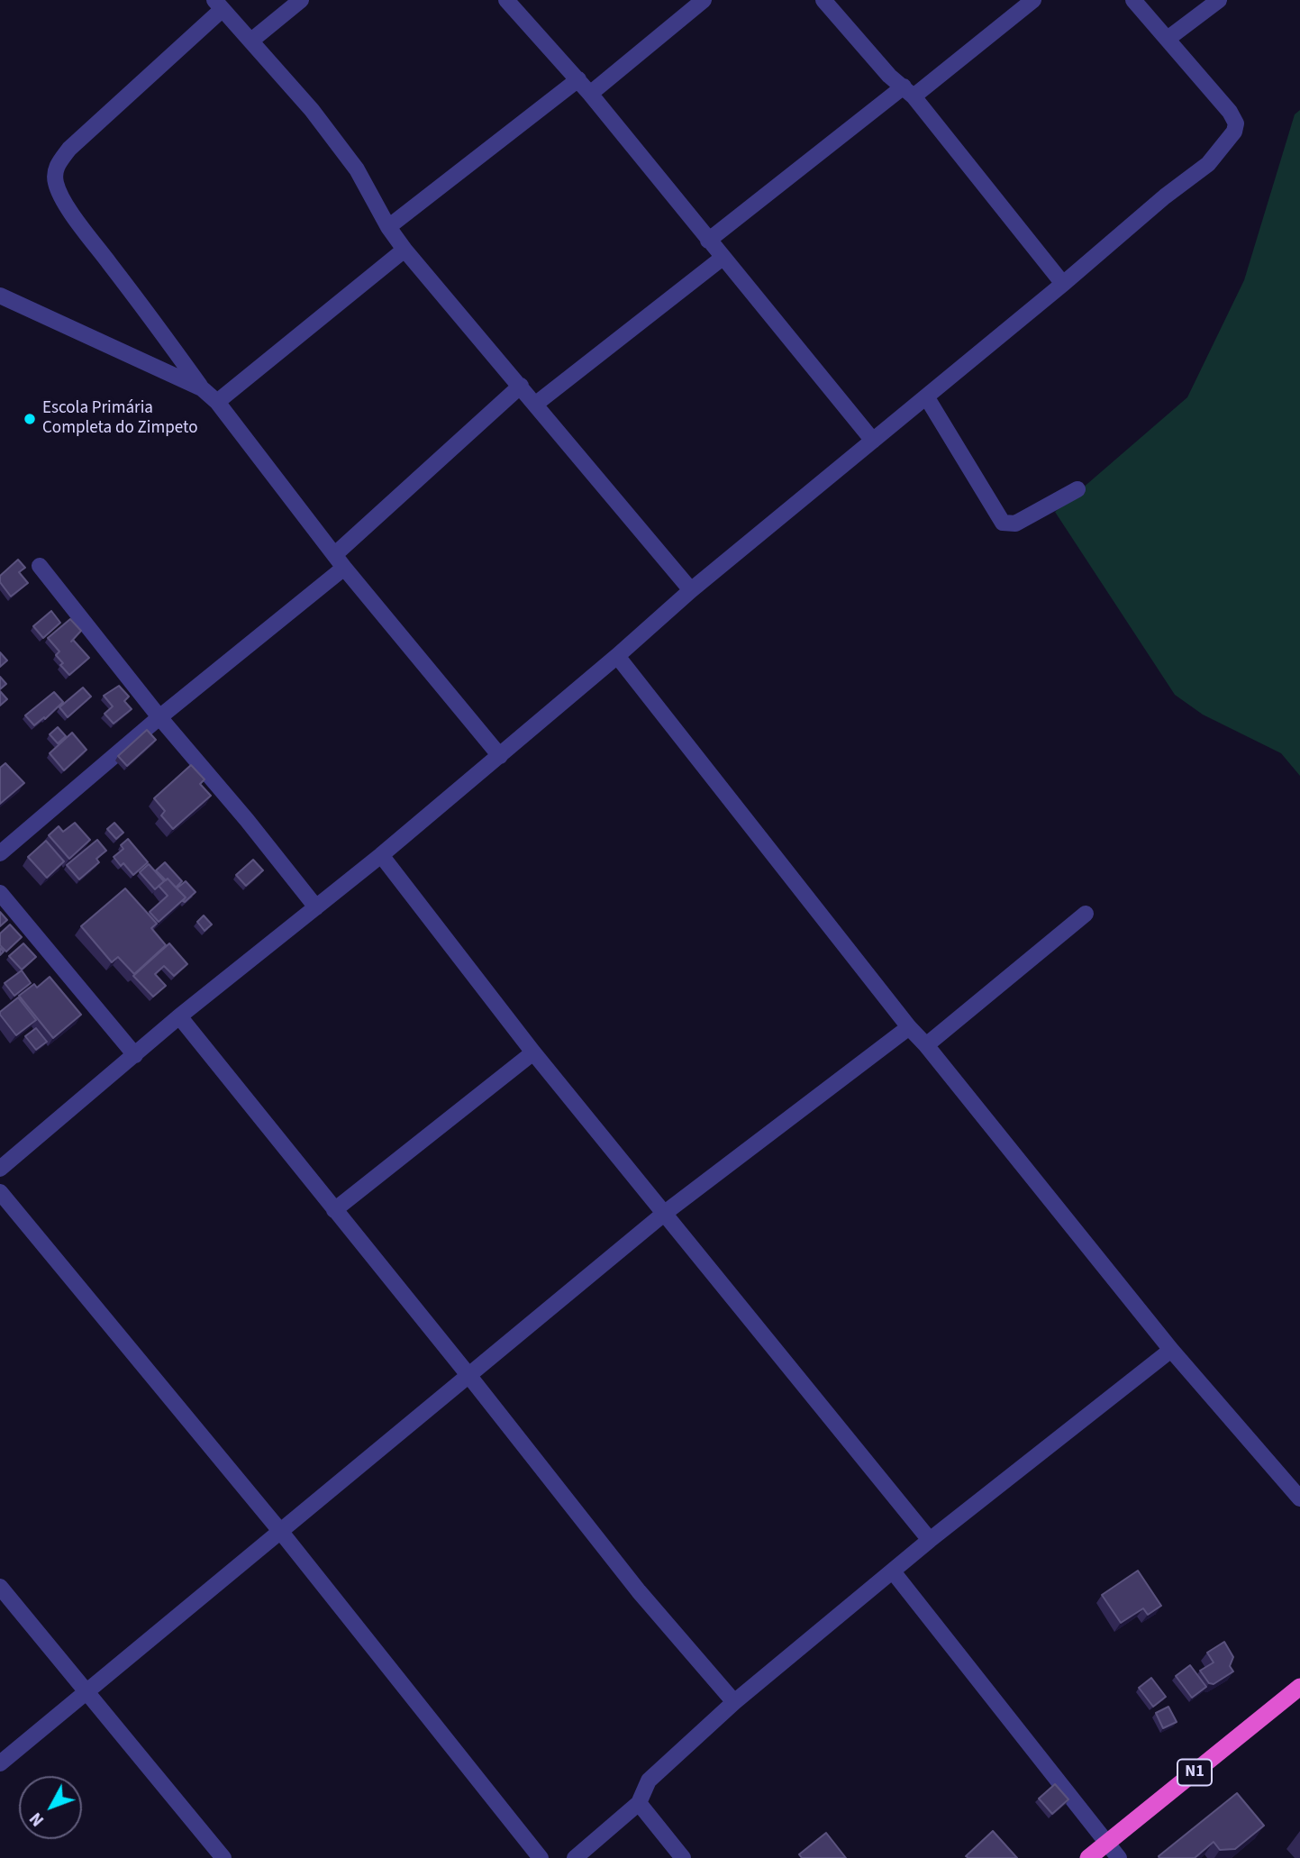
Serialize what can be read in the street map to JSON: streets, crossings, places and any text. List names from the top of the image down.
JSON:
{
  "streets": {
    "highway": ["N1"]
  },
  "places": ["Escola Primária Completa do Zimpeto"],
  "north": "bottom left"
}
